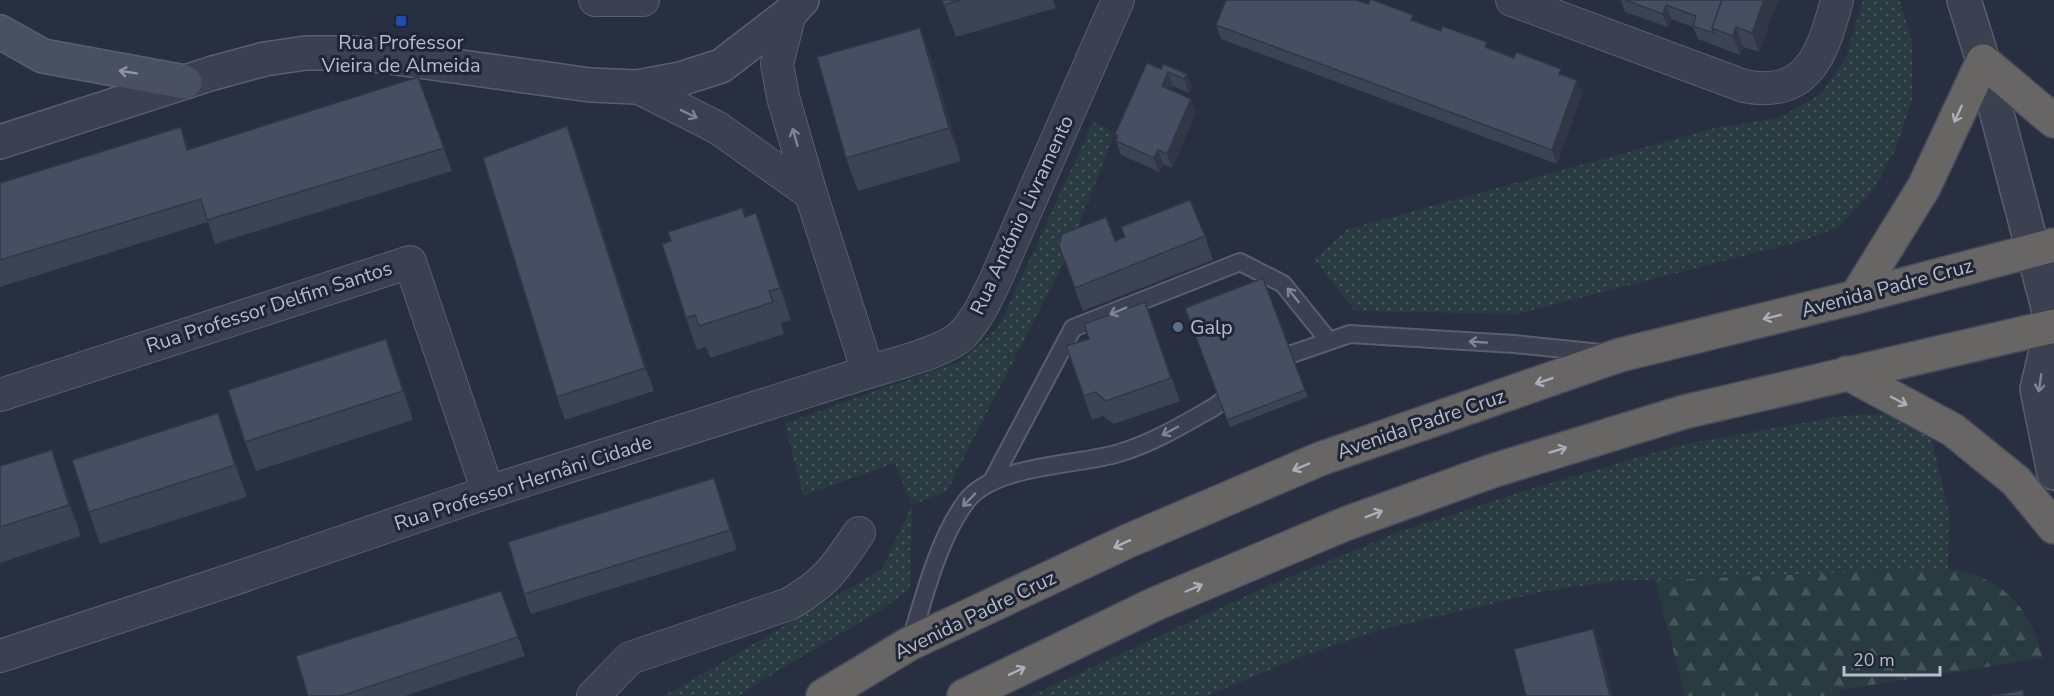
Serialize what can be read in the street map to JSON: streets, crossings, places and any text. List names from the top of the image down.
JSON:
{
  "streets": {
    "highway": ["Avenida Padre Cruz"],
    "street": ["Rua António Livramento", "Rua Professor Delfim Santos", "Rua Professor Hernâni Cidade"]
  },
  "crossings": [
    ["Rua António Livramento", "Rua Professor Hernâni Cidade"],
    ["Rua Professor Delfim Santos", "Rua Professor Hernâni Cidade"]
  ],
  "places": {
    "transit": ["Rua Professor Vieira de Almeida"],
    "other": ["Galp"]
  },
  "scale_bar": "20 m"
}
